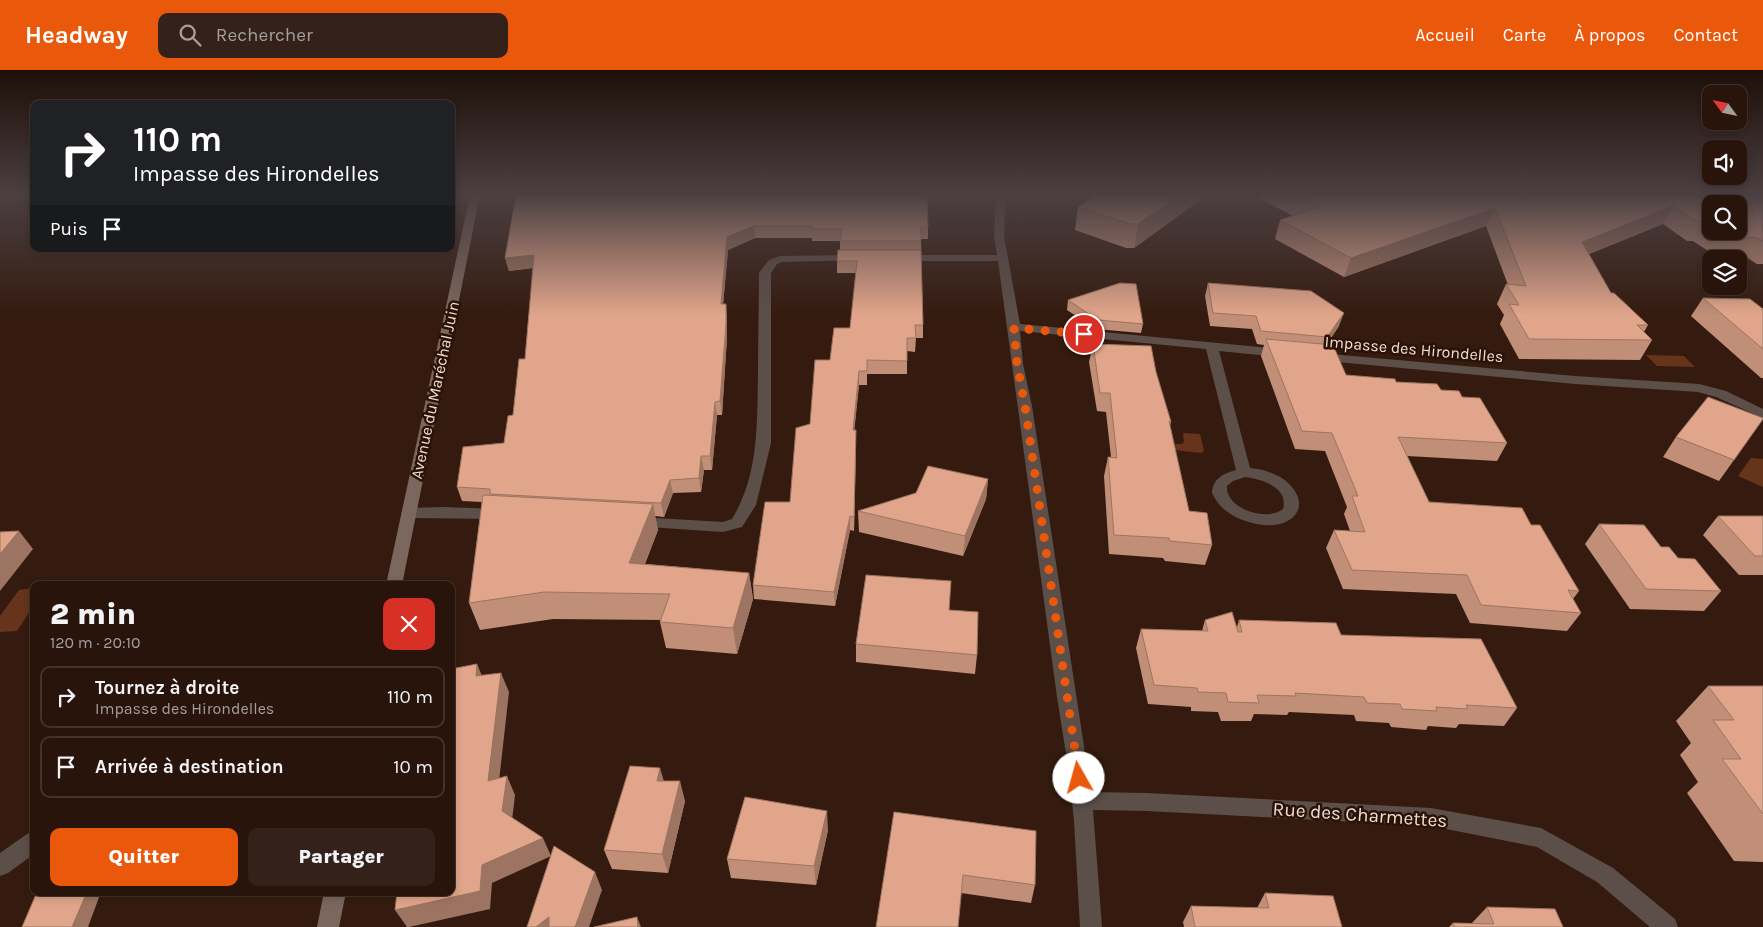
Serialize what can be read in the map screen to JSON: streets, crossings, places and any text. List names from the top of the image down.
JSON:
{
  "streets": {
    "main road": ["Avenue du Maréchal Juin"],
    "street": ["Impasse des Hirondelles", "Rue des Charmettes"]
  },
  "north": "top left",
  "page": {
    "header": "Headway",
    "search": "Rechercher",
    "nav": [
      "Accueil",
      "Carte",
      "À propos",
      "Contact"
    ],
    "turn": ["110 m", "Impasse des Hirondelles"],
    "then": "Puis",
    "heading": ["2 min", "120 m · 20:10"],
    "list": [
      {
        "name": "Tournez à droite",
        "note": "Impasse des Hirondelles",
        "value": "110 m"
      },
      {
        "name": "Arrivée à destination",
        "value": "10 m"
      }
    ],
    "buttons": ["Quitter", "Partager"]
  }
}
